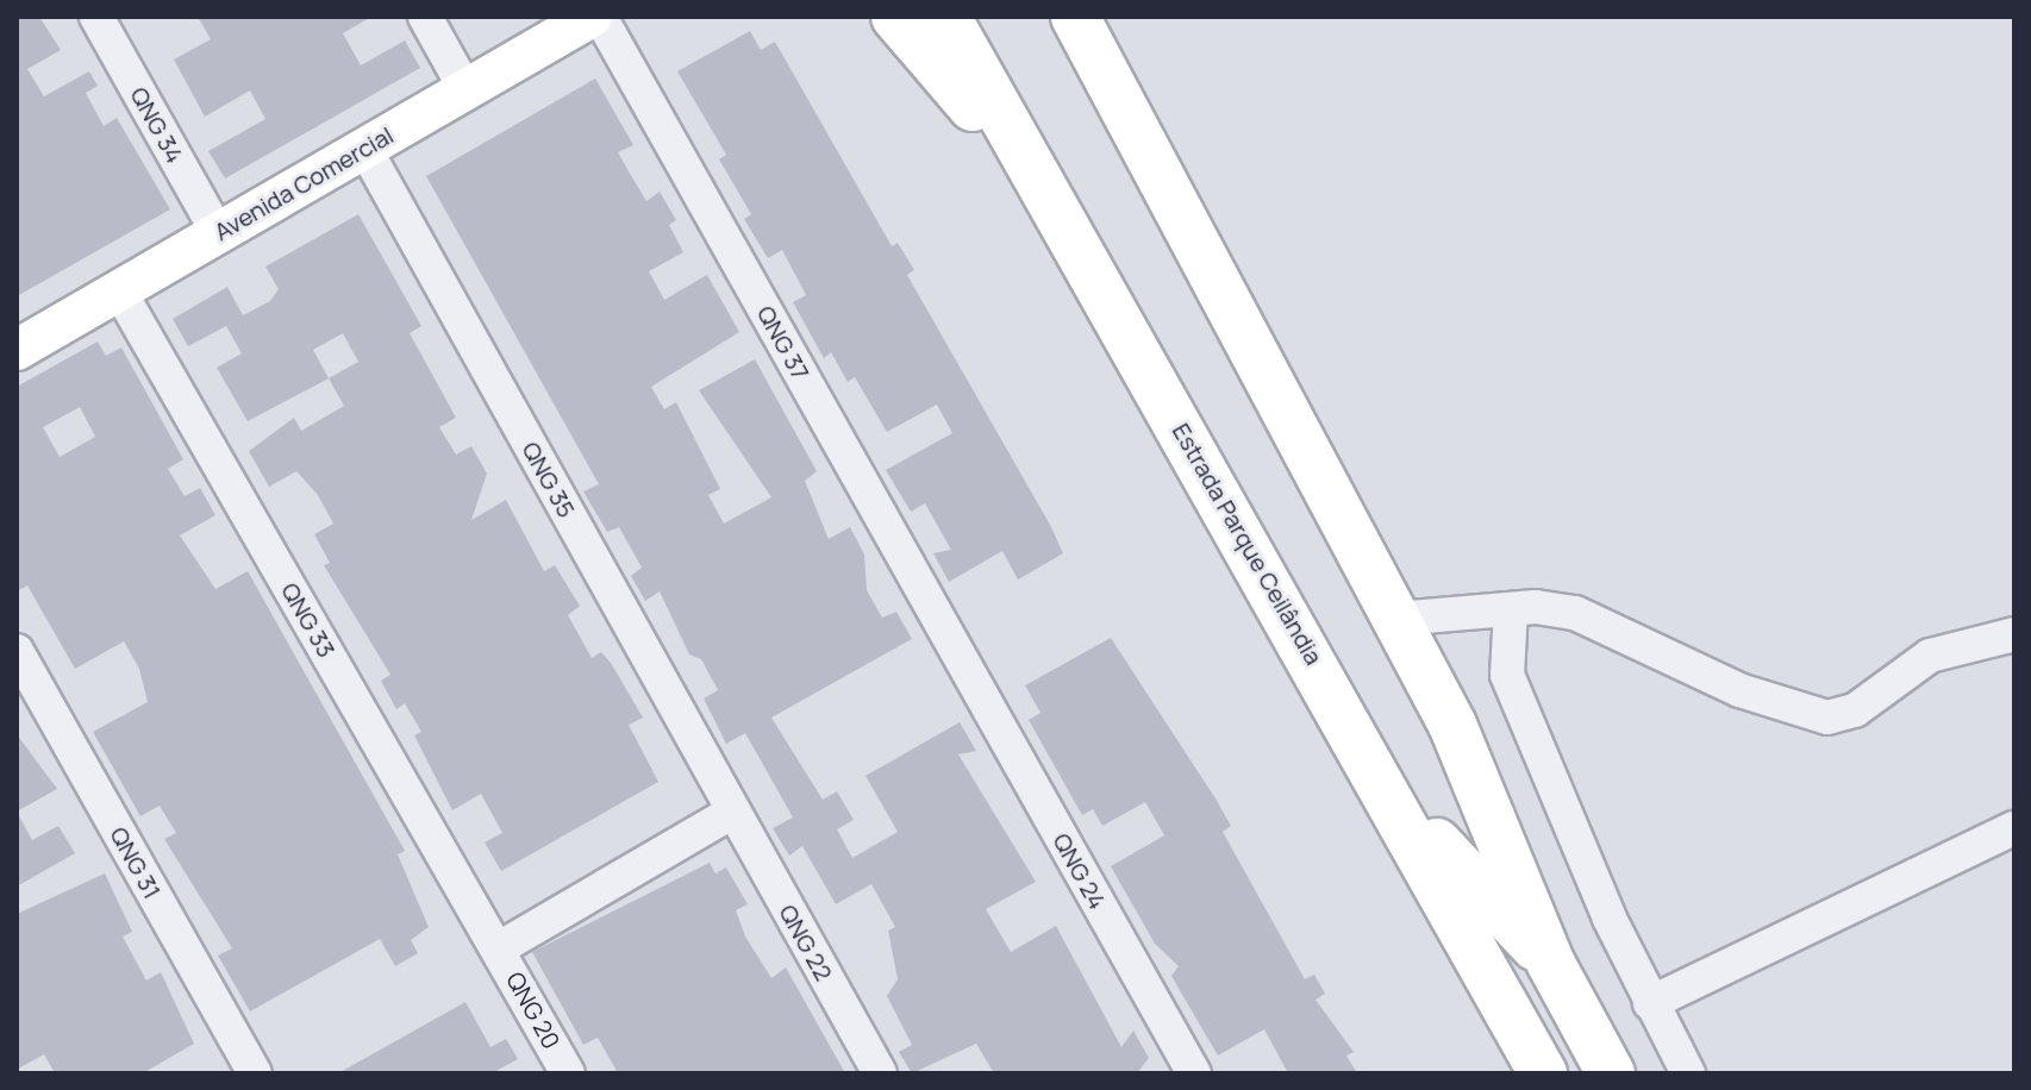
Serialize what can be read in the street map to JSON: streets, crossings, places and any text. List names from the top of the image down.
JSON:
{
  "streets": {
    "highway": ["Estrada Parque Ceilândia"],
    "main road": ["Avenida Comercial"],
    "street": [
      "QNG 34",
      "QNG 37",
      "QNG 35",
      "QNG 33",
      "QNG 31",
      "QNG 24",
      "QNG 22",
      "QNG 20"
    ]
  },
  "crossings": [
    ["QNG 34", "Avenida Comercial"],
    ["Avenida Comercial", "QNG 35"],
    ["Avenida Comercial", "QNG 33"],
    ["QNG 37", "QNG 24"],
    ["QNG 35", "QNG 22"],
    ["QNG 33", "QNG 20"]
  ]
}
